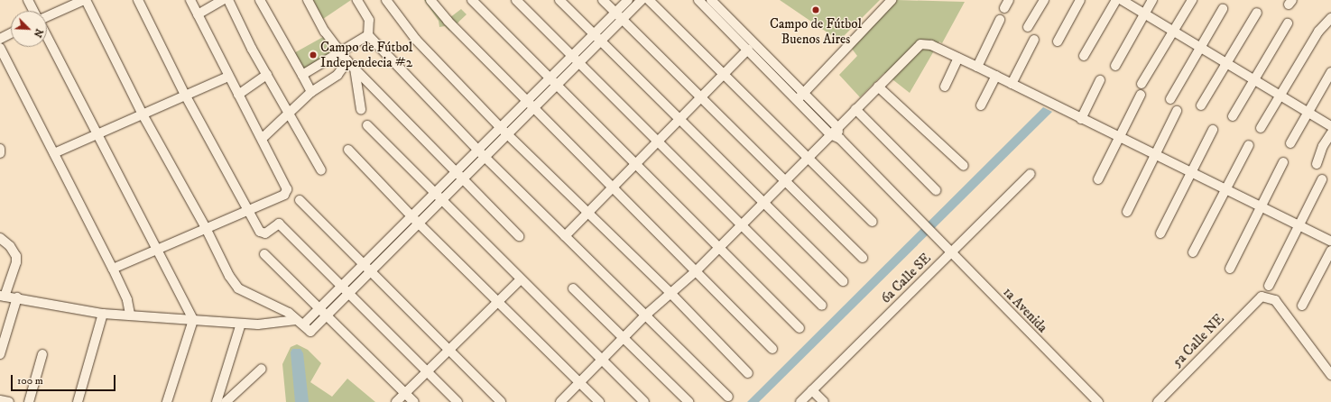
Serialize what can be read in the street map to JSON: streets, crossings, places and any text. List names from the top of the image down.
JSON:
{
  "streets": {
    "street": ["6a Calle SE", "1a Avenida", "5a Calle NE"]
  },
  "crossings": [
    ["6a Calle SE", "1a Avenida"]
  ],
  "places": ["Campo de Fútbol Buenos Aires", "Campo de Fútbol Independecia #2"],
  "scale_bar": "100 m",
  "north": "bottom right"
}
